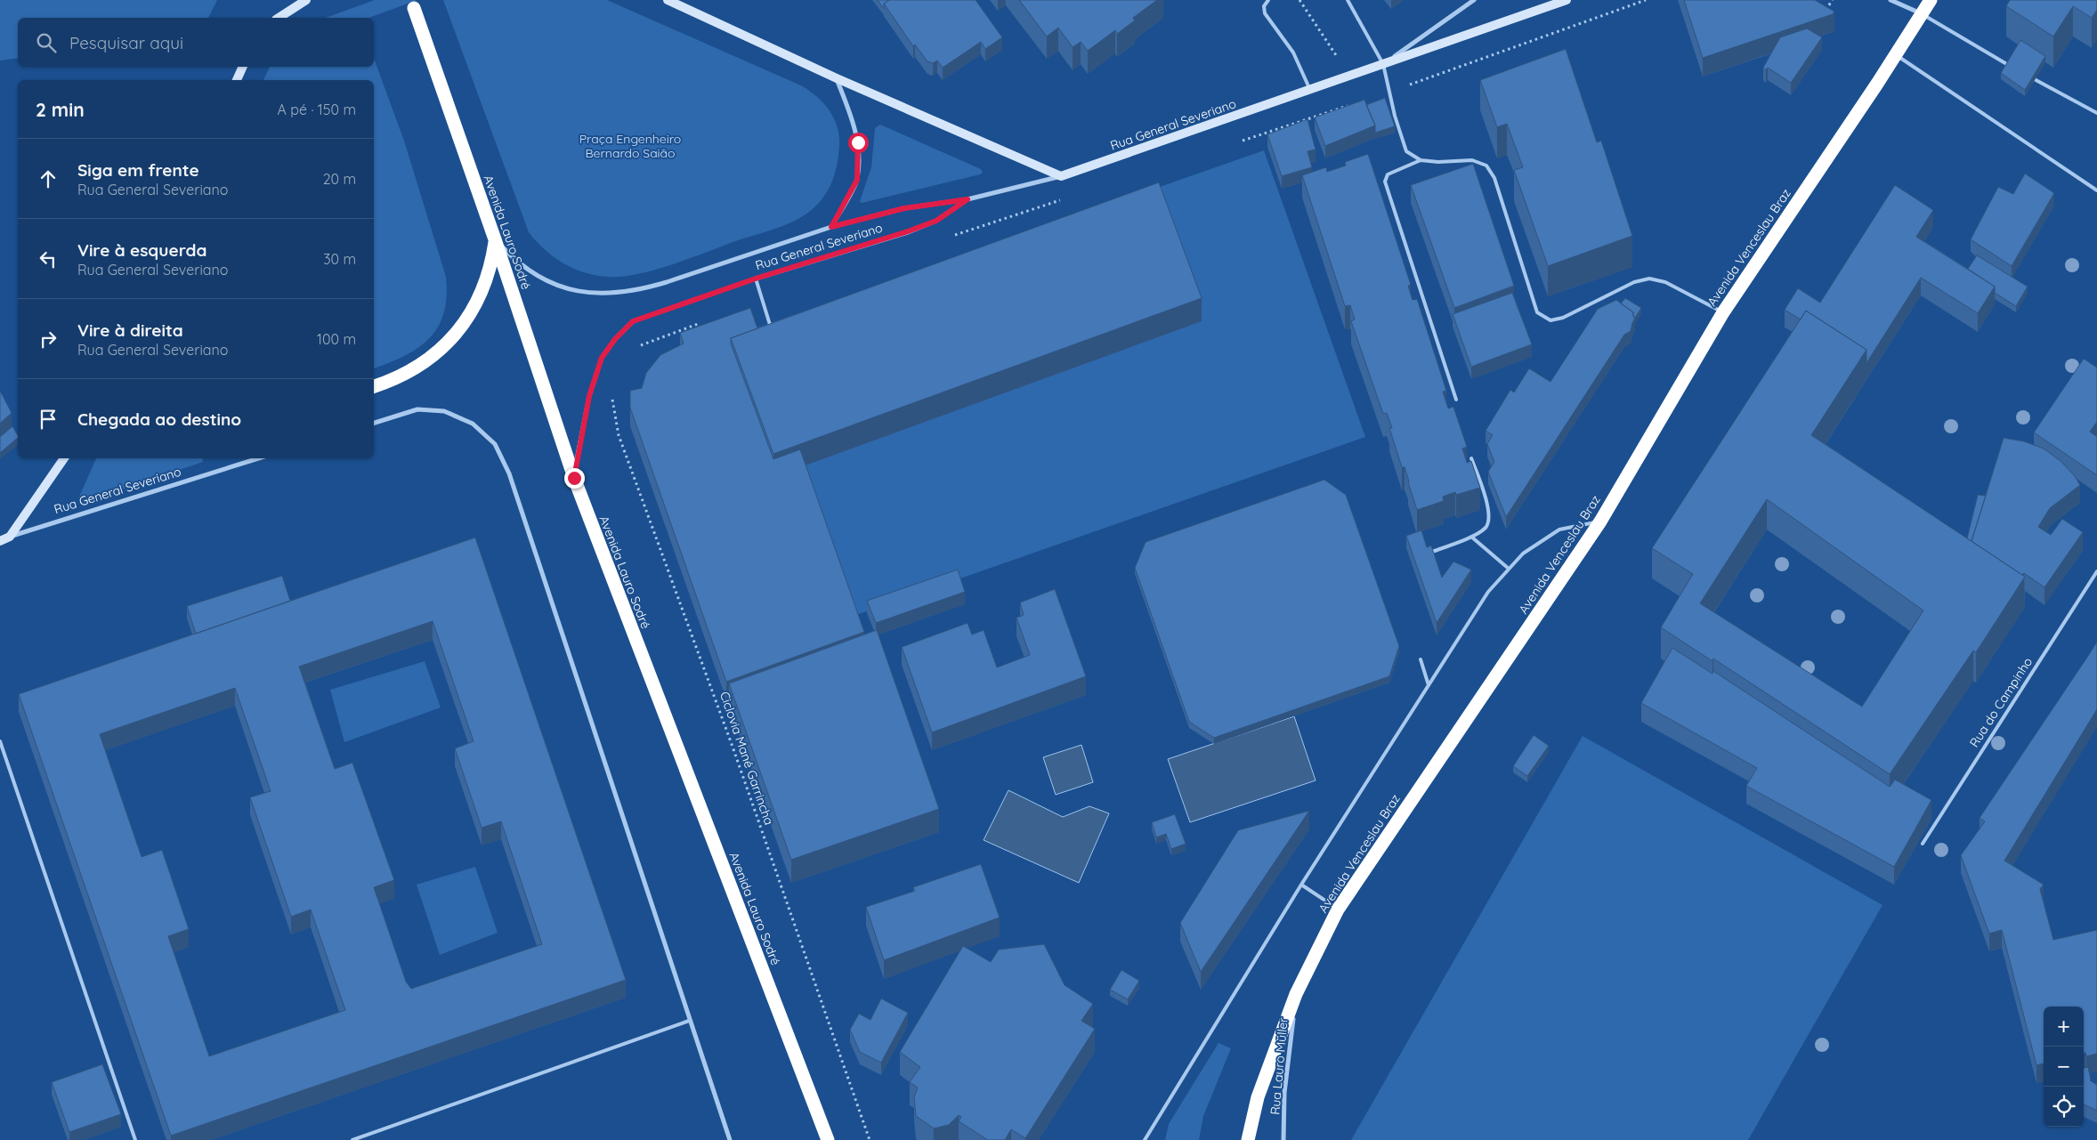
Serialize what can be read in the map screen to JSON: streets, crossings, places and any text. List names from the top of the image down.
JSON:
{
  "streets": {
    "highway": ["Avenida Lauro Sodré", "Avenida Venceslau Braz"],
    "main road": ["Rua General Severiano"],
    "street": ["Rua Lauro Müller"],
    "lane": ["Rua do Campinho"],
    "path": ["Ciclovia Mané Garrincha"]
  },
  "crossings": [
    ["Rua General Severiano", "Avenida Lauro Sodré"],
    ["Avenida Venceslau Braz", "Rua Lauro Müller"]
  ],
  "parks": ["Praça Engenheiro Bernardo Saião"],
  "page": {
    "search": "Pesquisar aqui",
    "heading": ["2 min", "A pé · 150 m"],
    "list": [
      ["Siga em frente", "Rua General Severiano", "20 m"],
      ["Vire à esquerda", "Rua General Severiano", "30 m"],
      ["Vire à direita", "Rua General Severiano", "100 m"],
      "Chegada ao destino"
    ],
    "map_buttons": ["+", "−"]
  }
}
